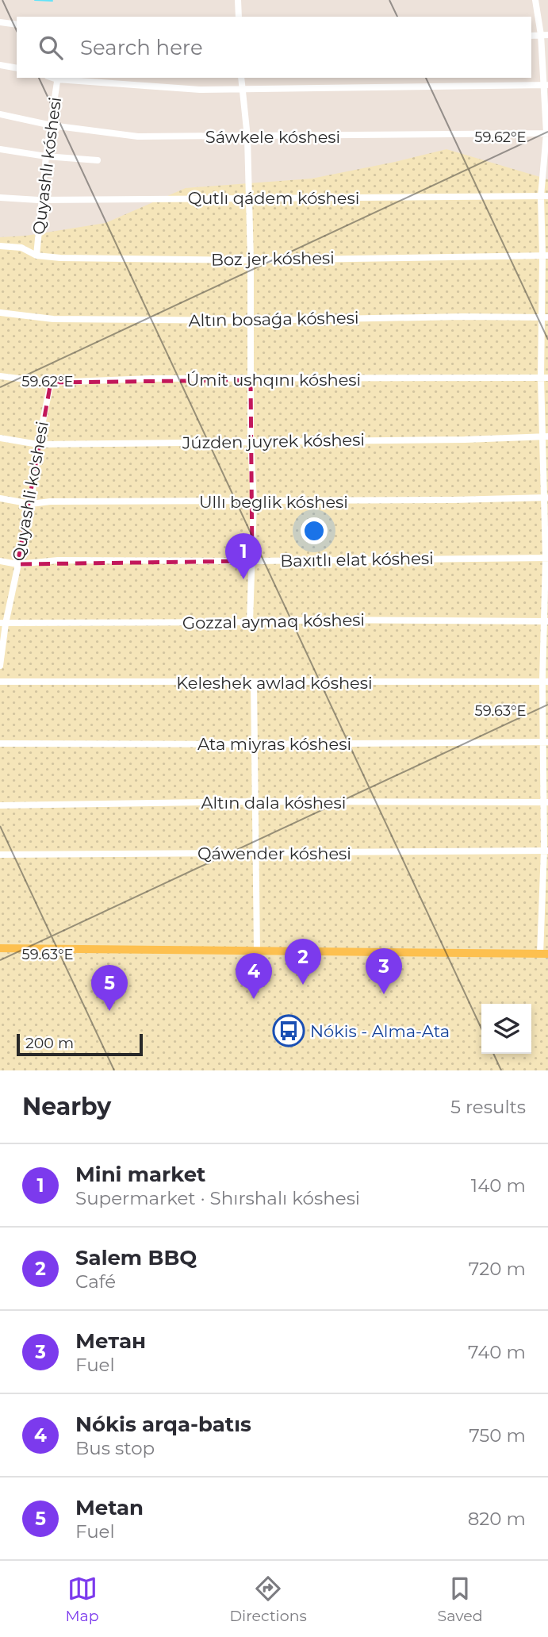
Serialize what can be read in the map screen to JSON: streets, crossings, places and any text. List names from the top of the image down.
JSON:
{
  "streets": {
    "street": [
      "Sáwkele kóshesi",
      "Quyashlı kóshesi",
      "Qutlı qádem kóshesi",
      "Boz jer kóshesi",
      "Altın bosaǵa kóshesi",
      "Úmit ushqını kóshesi",
      "Júzden juyrek kóshesi",
      "Quyashli ko'shesi",
      "Ullı beglik kóshesi",
      "Baxıtlı elat kóshesi",
      "Gozzal aymaq kóshesi",
      "Keleshek awlad kóshesi",
      "Ata miyras kóshesi",
      "Altın dala kóshesi",
      "Qáwender kóshesi"
    ]
  },
  "crossings": [
    ["Sáwkele kóshesi", "Quyashlı kóshesi"],
    ["Quyashlı kóshesi", "Qutlı qádem kóshesi"],
    ["Quyashlı kóshesi", "Boz jer kóshesi"],
    ["Úmit ushqını kóshesi", "Quyashli ko'shesi"],
    ["Júzden juyrek kóshesi", "Quyashli ko'shesi"],
    ["Quyashli ko'shesi", "Ullı beglik kóshesi"],
    ["Quyashli ko'shesi", "Baxıtlı elat kóshesi"],
    ["Quyashli ko'shesi", "Gozzal aymaq kóshesi"]
  ],
  "places": {
    "bus stop": ["Nókis - Alma-Ata"]
  },
  "scale_bar": "200 m",
  "page": {
    "search": "Search here",
    "pins": [
      "1",
      "2",
      "3",
      "4",
      "5"
    ],
    "scale": "200 m",
    "heading": ["Nearby", "5 results"],
    "list": [
      {
        "mark": "1",
        "name": "Mini market",
        "note": "Supermarket · Shırshalı kóshesi",
        "value": "140 m"
      },
      {
        "mark": "2",
        "name": "Salem BBQ",
        "note": "Café",
        "value": "720 m"
      },
      {
        "mark": "3",
        "name": "Метан",
        "note": "Fuel",
        "value": "740 m"
      },
      {
        "mark": "4",
        "name": "Nókis arqa-batıs",
        "note": "Bus stop",
        "value": "750 m"
      },
      {
        "mark": "5",
        "name": "Metan",
        "note": "Fuel",
        "value": "820 m"
      }
    ],
    "nav": ["Map", "Directions", "Saved"]
  },
  "coordinates": ["59.62°E", "59.63°E"]
}
